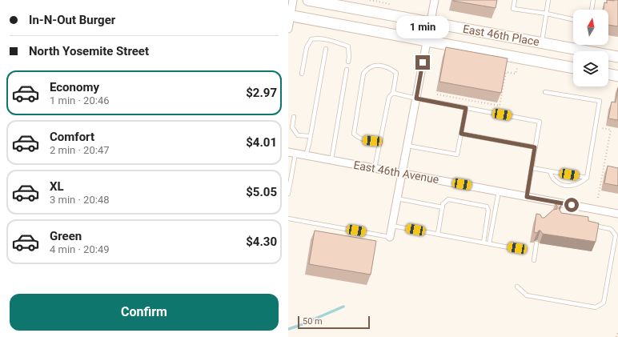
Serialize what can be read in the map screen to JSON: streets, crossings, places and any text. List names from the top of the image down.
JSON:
{
  "streets": {
    "street": ["East 46th Place", "East 46th Avenue"]
  },
  "scale_bar": "50 m",
  "north": "top",
  "page": {
    "banner": ["In-N-Out Burger", "North Yosemite Street"],
    "bubble": "1 min",
    "list": [
      {
        "name": "Economy",
        "note": "1 min · 20:46",
        "value": "$2.97"
      },
      {
        "name": "Comfort",
        "note": "2 min · 20:47",
        "value": "$4.01"
      },
      {
        "name": "XL",
        "note": "3 min · 20:48",
        "value": "$5.05"
      },
      {
        "name": "Green",
        "note": "4 min · 20:49",
        "value": "$4.30"
      }
    ],
    "buttons": "Confirm",
    "scale": "50 m"
  }
}
